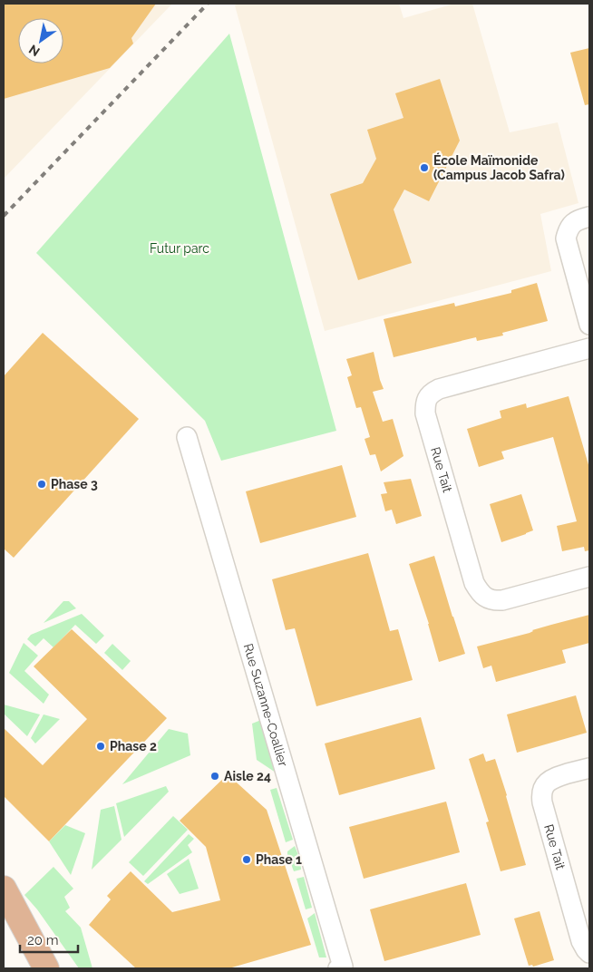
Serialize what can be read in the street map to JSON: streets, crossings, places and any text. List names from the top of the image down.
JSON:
{
  "streets": {
    "street": ["Rue Tait", "Rue Suzanne-Coallier"]
  },
  "parks": ["Futur parc"],
  "places": [
    "École Maïmonide (Campus Jacob Safra)",
    "Phase 3",
    "Phase 2",
    "Aisle 24",
    "Phase 1"
  ],
  "scale_bar": "20 m",
  "north": "bottom left"
}
